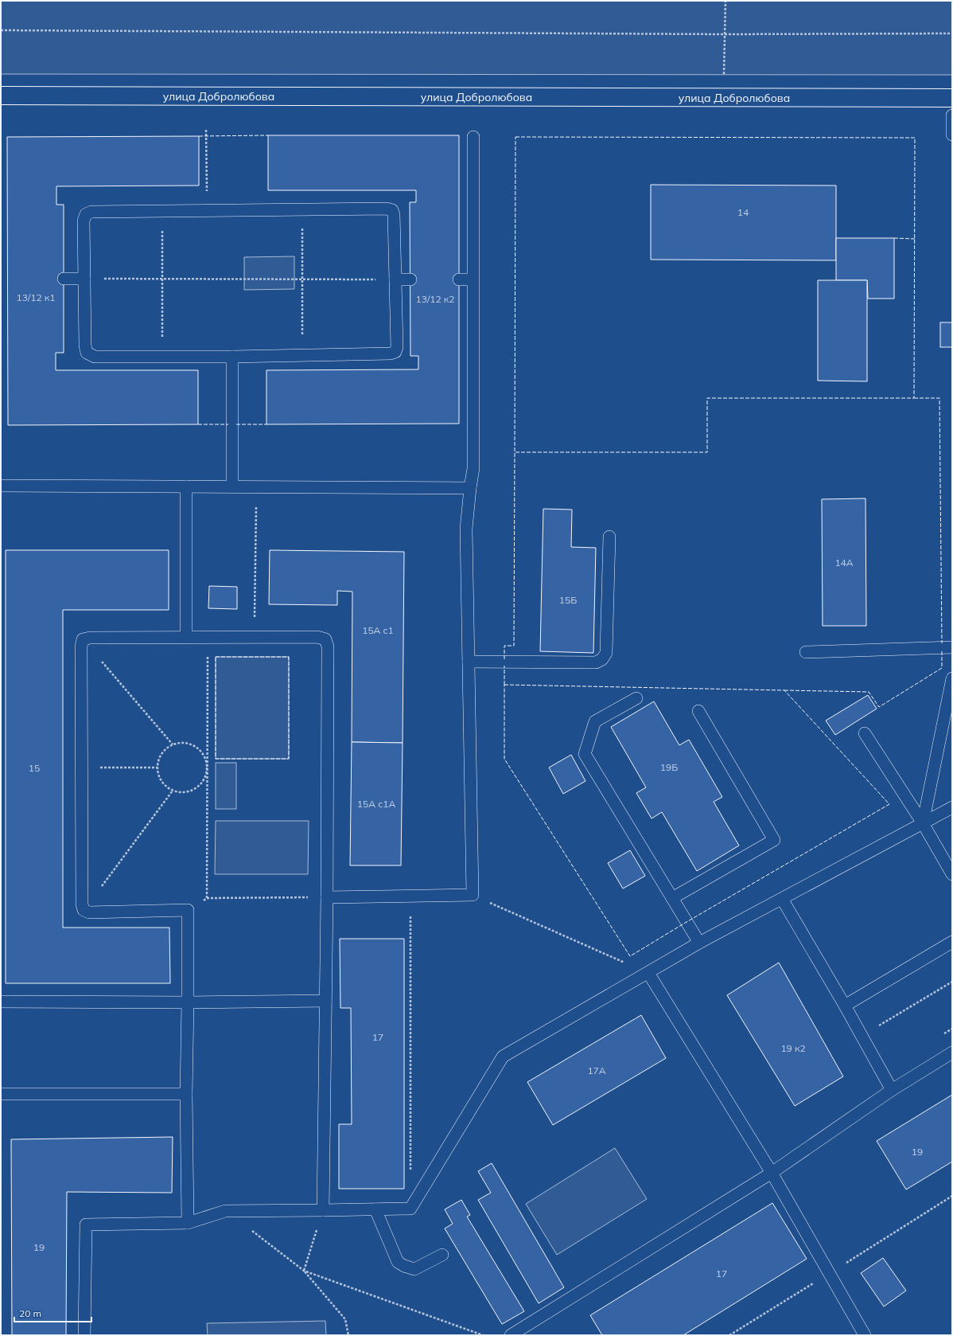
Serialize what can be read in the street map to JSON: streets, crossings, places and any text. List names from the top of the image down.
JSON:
{
  "streets": {
    "street": ["улица Добролюбова"]
  },
  "house_numbers": [
    "14",
    "13/12 к1",
    "13/12 к2",
    "14А",
    "15Б",
    "15А с1",
    "19Б",
    "15",
    "15А с1А",
    "17",
    "19 к2",
    "17А",
    "19",
    "19",
    "17"
  ],
  "scale_bar": "20 m"
}
